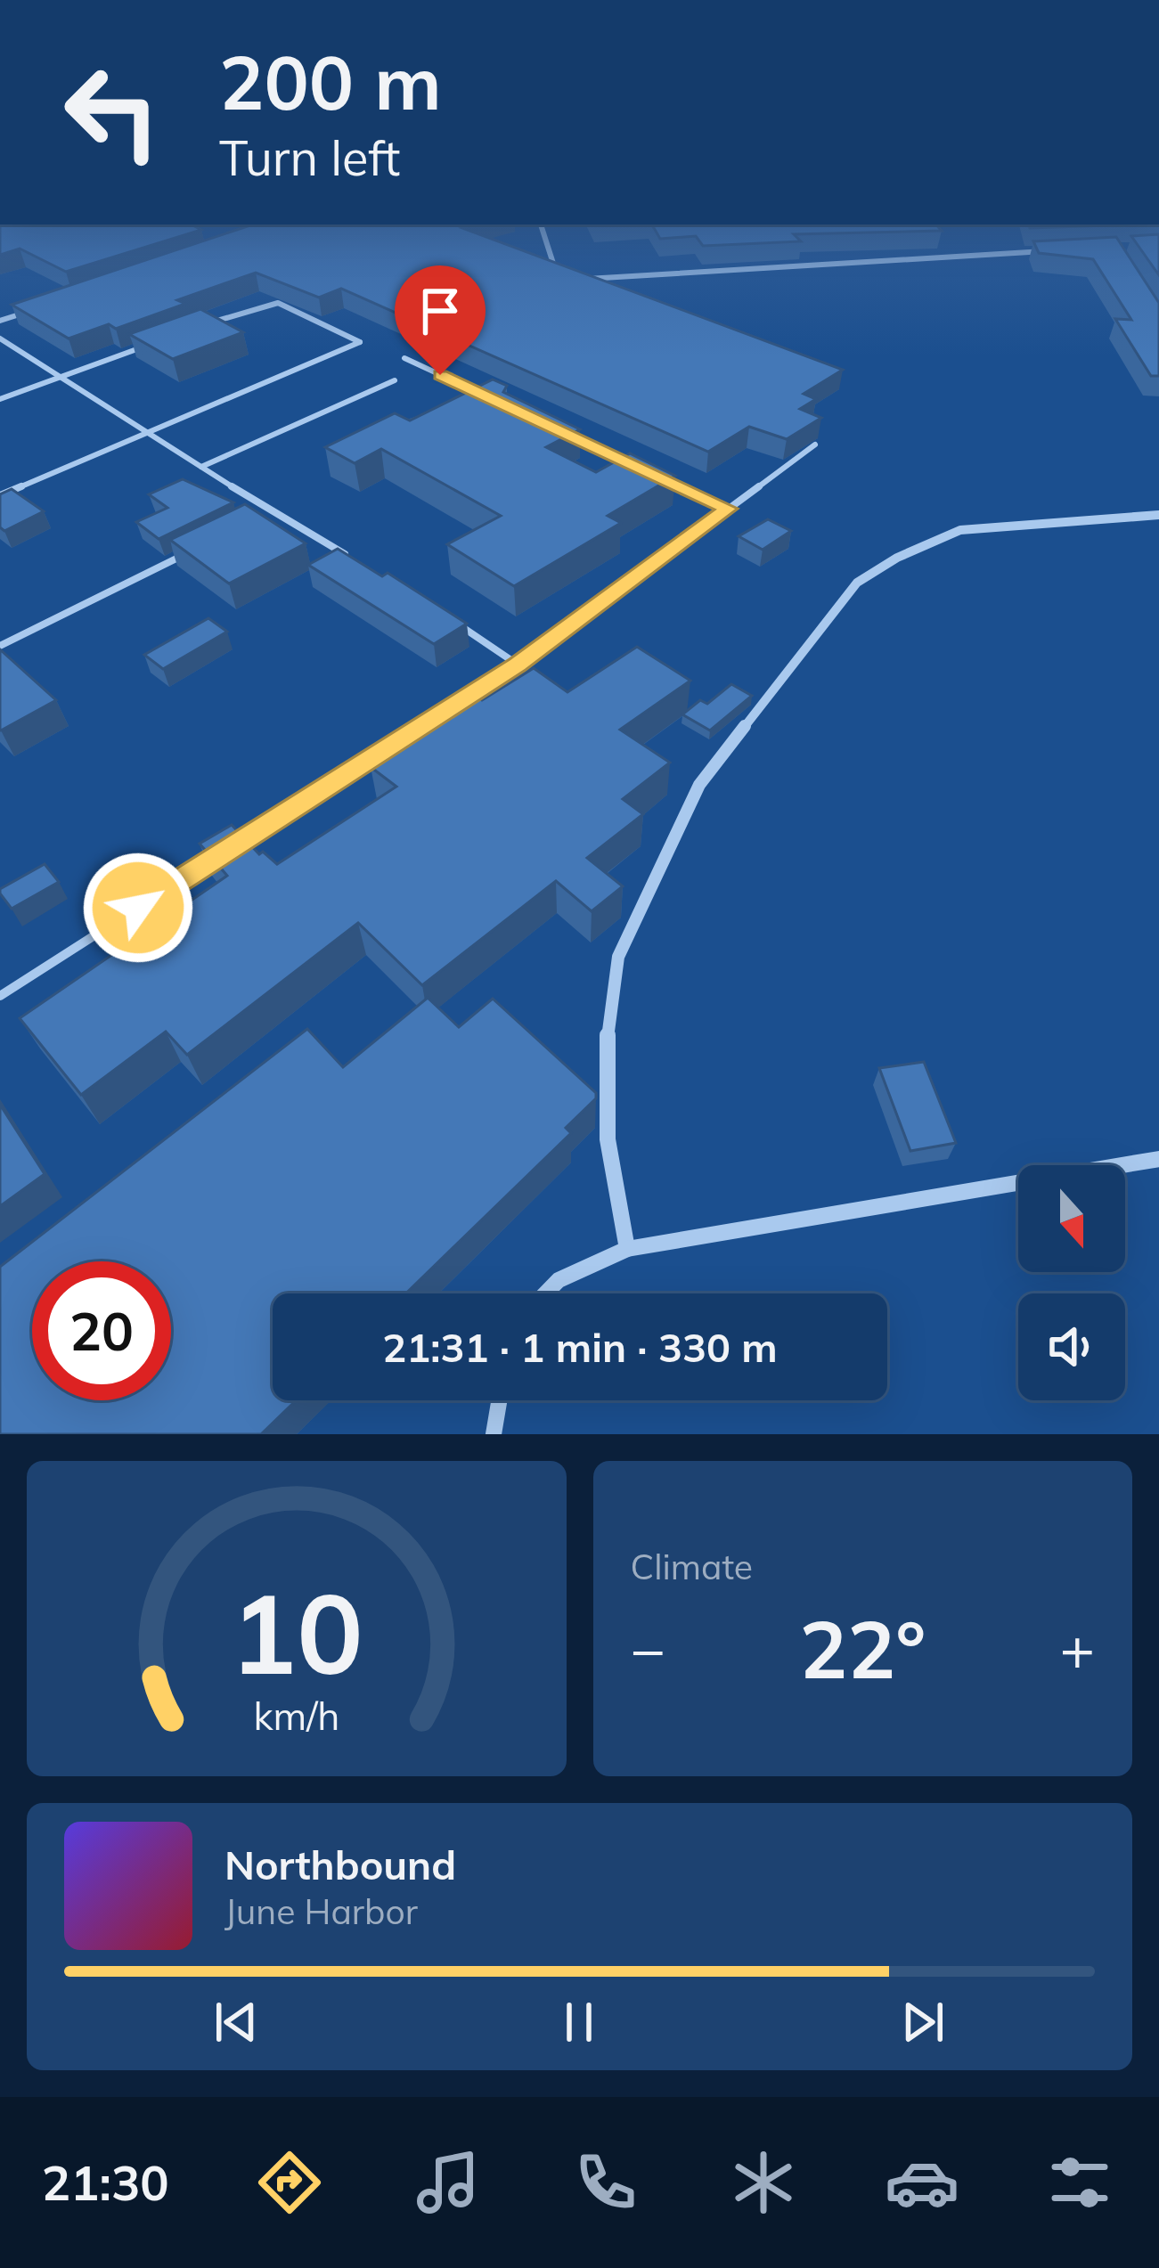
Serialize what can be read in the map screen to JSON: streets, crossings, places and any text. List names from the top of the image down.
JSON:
{
  "north": "bottom",
  "page": {
    "turn": ["200 m", "Turn left"],
    "limit": "20",
    "trip": "21:31 · 1 min · 330 m",
    "tile": "Climate",
    "heat": ["−", "22°", "+"],
    "song": ["Northbound", "June Harbor"],
    "tabs": "21:30",
    "gauge": ["10", "km/h"]
  }
}
